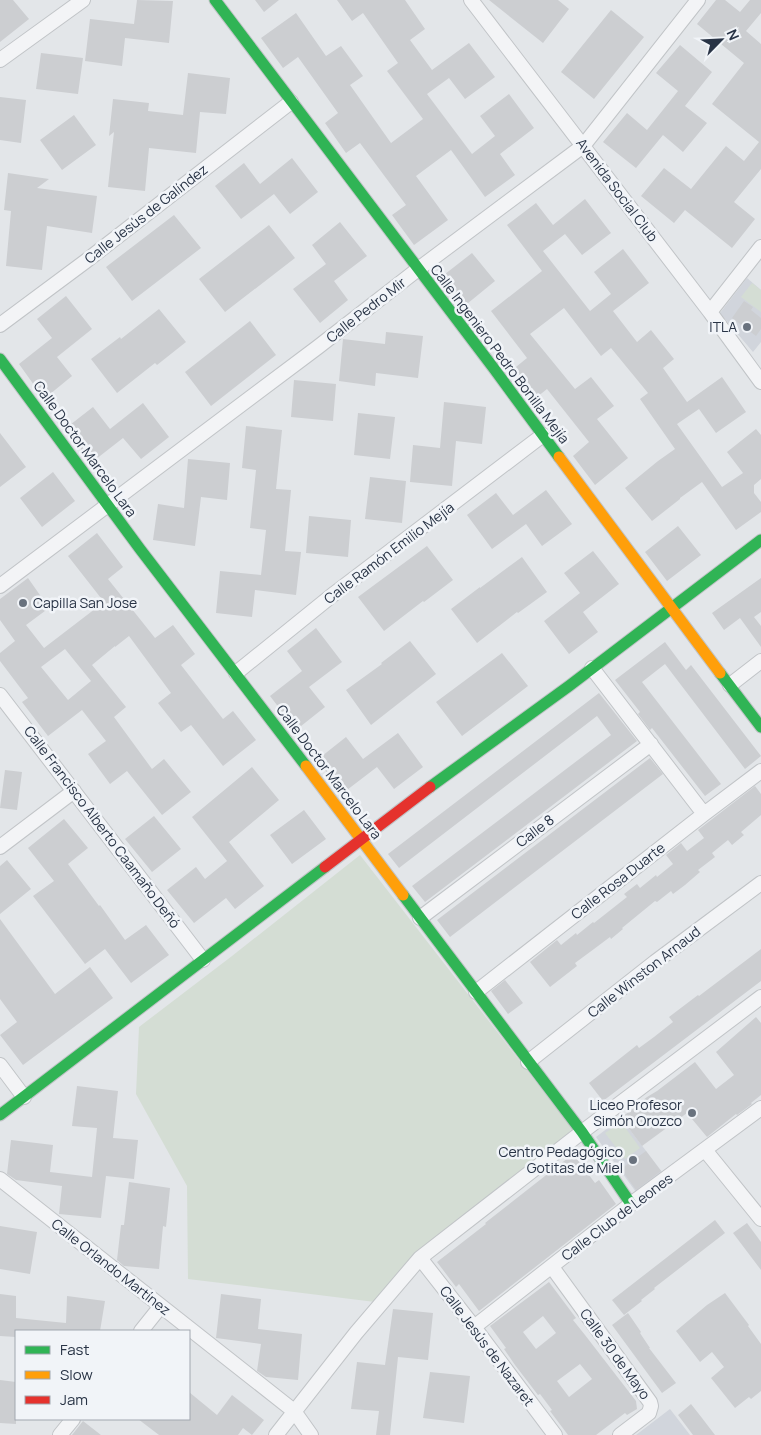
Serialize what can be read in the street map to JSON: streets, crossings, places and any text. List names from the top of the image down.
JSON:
{
  "streets": {
    "street": [
      "Avenida Social Club",
      "Calle Jesús de Galíndez",
      "Calle Pedro Mir",
      "Calle Ingeniero Pedro Bonilla Mejía",
      "Calle Doctor Marcelo Lara",
      "Calle Ramón Emilio Mejía",
      "Calle Francisco Alberto Caamaño Deñó",
      "Calle 8",
      "Calle Rosa Duarte",
      "Calle Winston Arnaud",
      "Calle Club de Leones",
      "Calle Orlando Martínez",
      "Calle Jesús de Nazaret",
      "Calle 30 de Mayo"
    ]
  },
  "crossings": [
    ["Avenida Social Club", "Calle Pedro Mir"],
    ["Calle Jesús de Galíndez", "Calle Ingeniero Pedro Bonilla Mejía"],
    ["Calle Pedro Mir", "Calle Ingeniero Pedro Bonilla Mejía"],
    ["Calle Pedro Mir", "Calle Doctor Marcelo Lara"],
    ["Calle Ingeniero Pedro Bonilla Mejía", "Calle Ramón Emilio Mejía"],
    ["Calle Doctor Marcelo Lara", "Calle Ramón Emilio Mejía"],
    ["Calle Doctor Marcelo Lara", "Calle 8"],
    ["Calle Doctor Marcelo Lara", "Calle Rosa Duarte"],
    ["Calle Doctor Marcelo Lara", "Calle Winston Arnaud"],
    ["Calle Doctor Marcelo Lara", "Calle Club de Leones"],
    ["Calle Club de Leones", "Calle Jesús de Nazaret"],
    ["Calle Club de Leones", "Calle 30 de Mayo"]
  ],
  "places": [
    "ITLA",
    "Capilla San Jose",
    "Liceo Profesor Simón Orozco",
    "Centro Pedagógico Gotitas de Miel"
  ],
  "legend": ["Fast", "Slow", "Jam"],
  "north": "top right"
}
